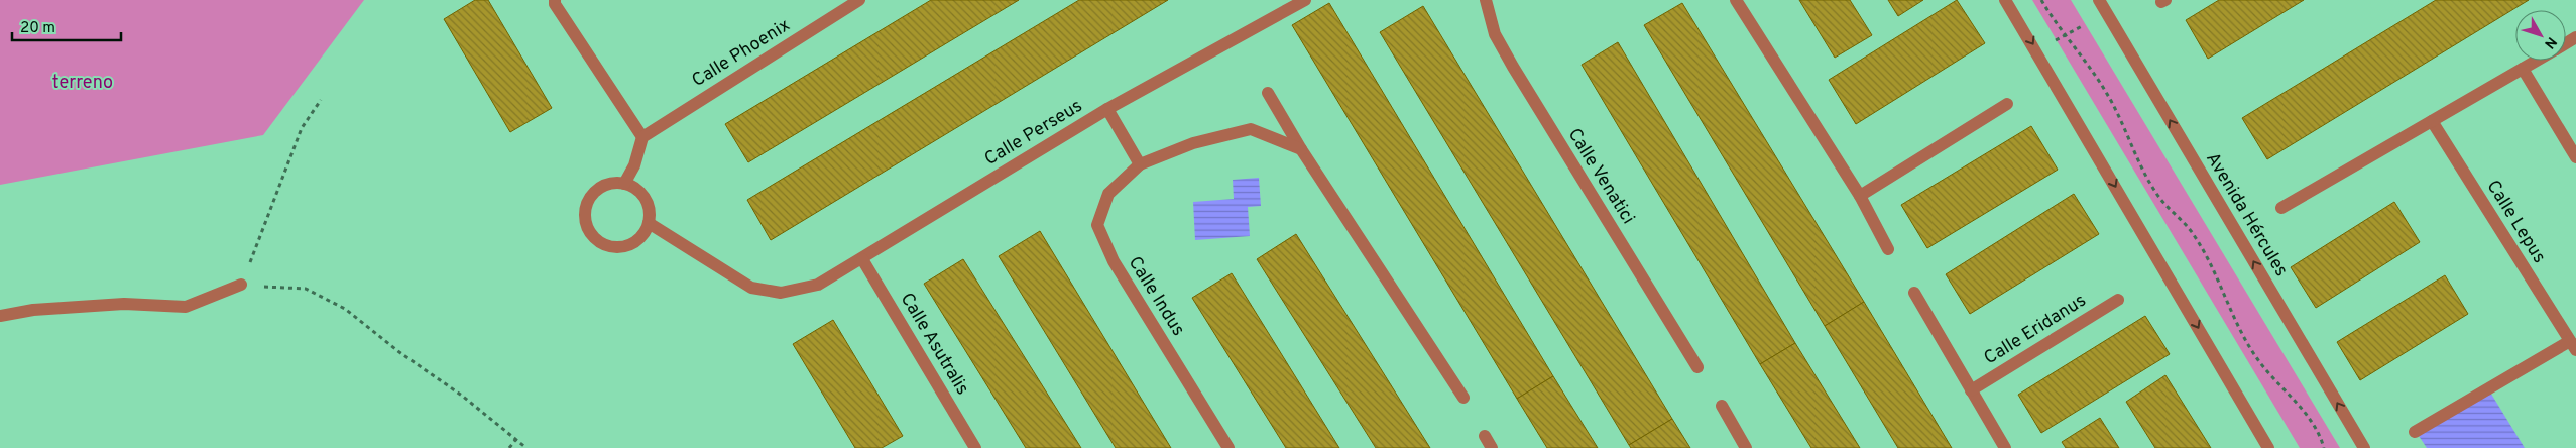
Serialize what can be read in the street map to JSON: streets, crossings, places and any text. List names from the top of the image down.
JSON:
{
  "streets": {
    "street": [
      "Calle Phoenix",
      "Calle Perseus",
      "Calle Venatici",
      "Avenida Hércules",
      "Calle Lepus",
      "Calle Indus",
      "Calle Eridanus",
      "Calle Asutralis"
    ]
  },
  "crossings": [
    ["Calle Perseus", "Calle Asutralis"]
  ],
  "parks": ["terreno"],
  "scale_bar": "20 m",
  "north": "bottom right"
}
